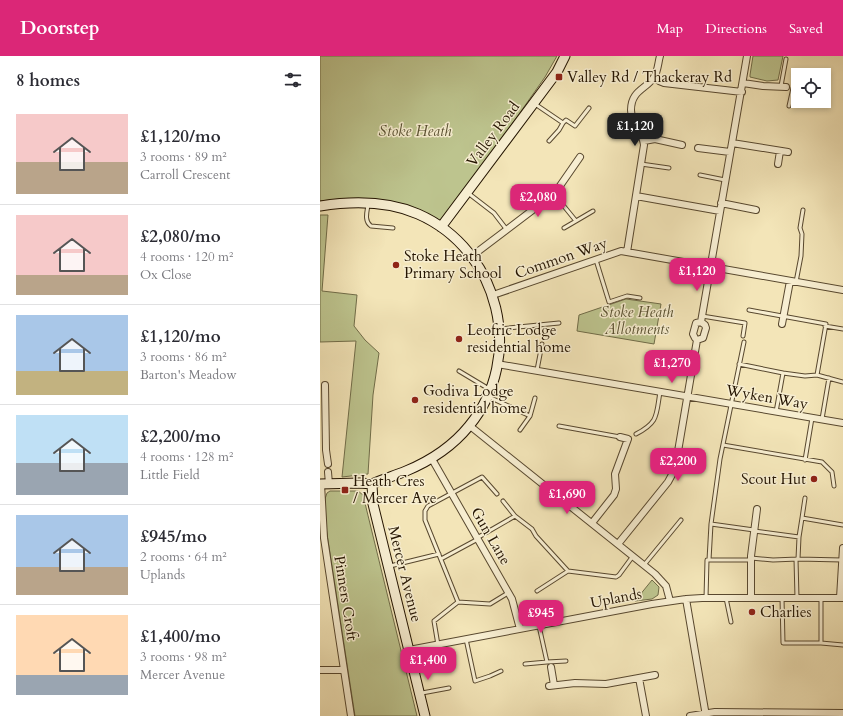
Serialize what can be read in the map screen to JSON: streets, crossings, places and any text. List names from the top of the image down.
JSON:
{
  "streets": {
    "street": [
      "Valley Road",
      "Common Way",
      "Wyken Way",
      "Gun Lane",
      "Mercer Avenue",
      "Pinners Croft",
      "Uplands"
    ]
  },
  "crossings": [
    ["Gun Lane", "Uplands"],
    ["Mercer Avenue", "Uplands"]
  ],
  "parks": ["Stoke Heath", "Stoke Heath Allotments"],
  "places": {
    "transit": ["Valley Rd / Thackeray Rd", "Heath Cres / Mercer Ave"],
    "other": [
      "Stoke Heath Primary School",
      "Leofric Lodge residential home",
      "Godiva Lodge residential home",
      "Scout Hut",
      "Charlies"
    ]
  },
  "page": {
    "header": "Doorstep",
    "nav": ["Map", "Directions", "Saved"],
    "heading": "8 homes",
    "list": [
      {
        "name": "£1,120/mo",
        "note": "3 rooms · 89 m² · Carroll Crescent"
      },
      {
        "name": "£2,080/mo",
        "note": "4 rooms · 120 m² · Ox Close"
      },
      {
        "name": "£1,120/mo",
        "note": "3 rooms · 86 m² · Barton's Meadow"
      },
      {
        "name": "£2,200/mo",
        "note": "4 rooms · 128 m² · Little Field"
      },
      {
        "name": "£945/mo",
        "note": "2 rooms · 64 m² · Uplands"
      },
      {
        "name": "£1,400/mo",
        "note": "3 rooms · 98 m² · Mercer Avenue"
      }
    ],
    "price": [
      "£1,120",
      "£2,080",
      "£1,120",
      "£1,270",
      "£2,200",
      "£1,690",
      "£945",
      "£1,400"
    ]
  }
}
